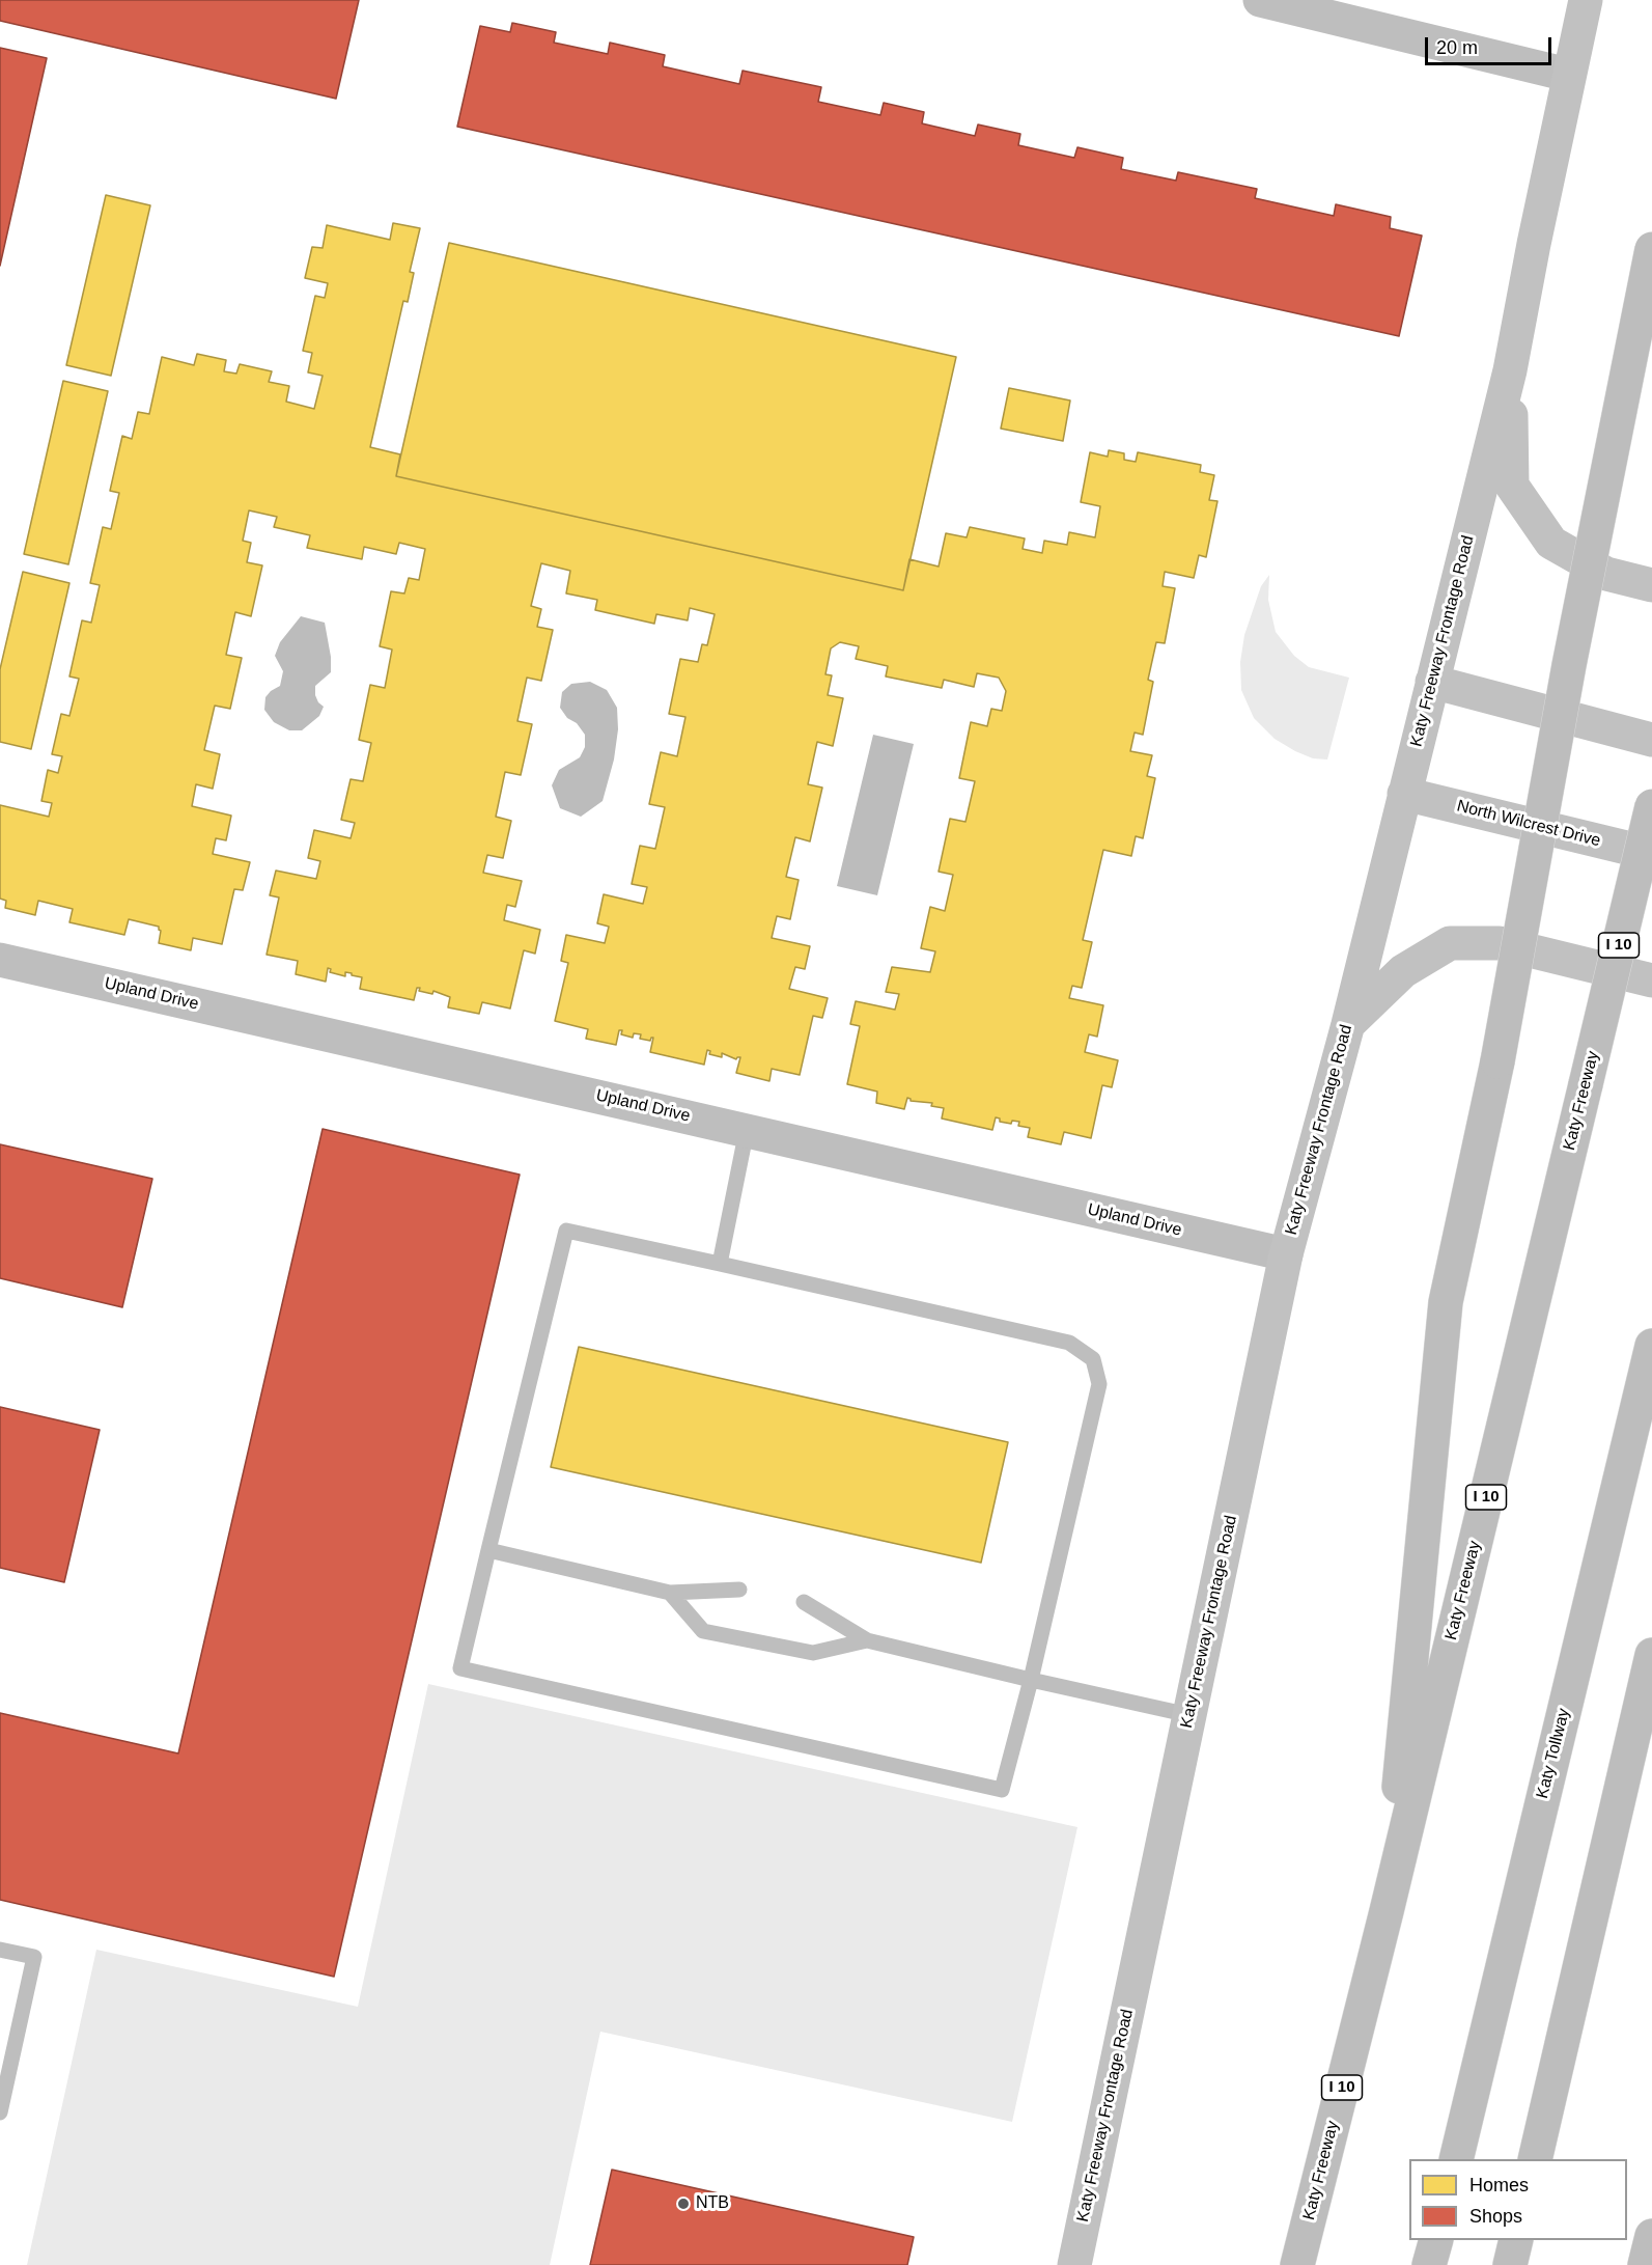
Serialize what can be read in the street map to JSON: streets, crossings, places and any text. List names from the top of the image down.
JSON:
{
  "streets": {
    "highway": ["I 10", "Katy Freeway", "Katy Tollway"],
    "main road": ["Katy Freeway Frontage Road", "North Wilcrest Drive"],
    "street": ["Upland Drive"]
  },
  "crossings": [
    ["Katy Freeway Frontage Road", "North Wilcrest Drive"],
    ["Katy Freeway Frontage Road", "Upland Drive"]
  ],
  "places": ["NTB"],
  "legend": ["Homes", "Shops"],
  "scale_bar": "20 m"
}
